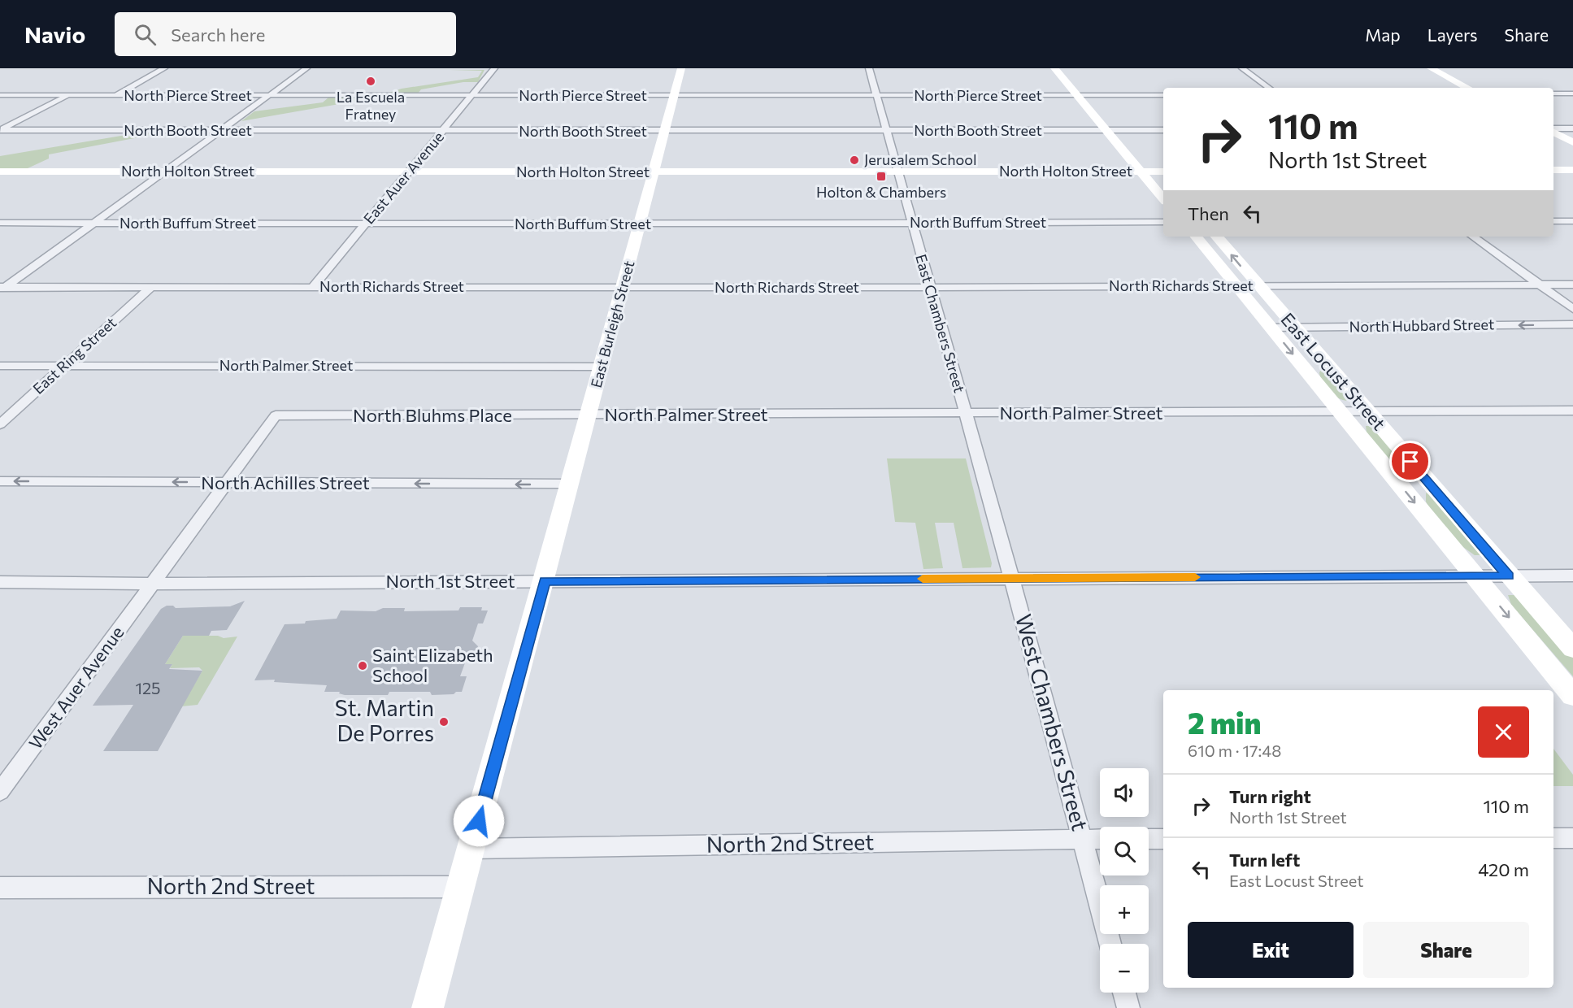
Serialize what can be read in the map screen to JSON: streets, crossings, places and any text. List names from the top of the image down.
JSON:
{
  "streets": {
    "main road": ["North Holton Street", "East Burleigh Street", "East Locust Street"],
    "street": [
      "North Pierce Street",
      "North Booth Street",
      "East Auer Avenue",
      "North Buffum Street",
      "North Richards Street",
      "East Chambers Street",
      "North Hubbard Street",
      "East Ring Street",
      "North Palmer Street",
      "North Bluhms Place",
      "North Achilles Street",
      "North 1st Street",
      "West Auer Avenue",
      "West Chambers Street",
      "North 2nd Street"
    ]
  },
  "crossings": [
    ["North Pierce Street", "East Auer Avenue"],
    ["North Pierce Street", "East Chambers Street"],
    ["North Pierce Street", "East Burleigh Street"],
    ["North Booth Street", "East Auer Avenue"],
    ["North Booth Street", "East Chambers Street"],
    ["North Booth Street", "East Burleigh Street"],
    ["North Holton Street", "East Auer Avenue"],
    ["North Holton Street", "East Chambers Street"],
    ["North Holton Street", "East Burleigh Street"],
    ["East Auer Avenue", "North Buffum Street"],
    ["East Auer Avenue", "North Richards Street"],
    ["North Buffum Street", "East Chambers Street"],
    ["North Buffum Street", "East Burleigh Street"],
    ["North Richards Street", "East Chambers Street"],
    ["North Richards Street", "East Burleigh Street"],
    ["North Richards Street", "East Ring Street"],
    ["North Richards Street", "East Locust Street"],
    ["East Chambers Street", "North Palmer Street"],
    ["East Chambers Street", "North 1st Street"],
    ["East Chambers Street", "West Chambers Street"],
    ["East Burleigh Street", "North Palmer Street"],
    ["East Burleigh Street", "North Bluhms Place"],
    ["East Burleigh Street", "North Achilles Street"],
    ["East Burleigh Street", "North 1st Street"],
    ["East Burleigh Street", "North 2nd Street"],
    ["North Hubbard Street", "East Locust Street"],
    ["East Ring Street", "North Palmer Street"],
    ["North Palmer Street", "East Locust Street"],
    ["North Palmer Street", "North Bluhms Place"],
    ["East Locust Street", "North 1st Street"],
    ["North Bluhms Place", "North Achilles Street"],
    ["North 1st Street", "West Auer Avenue"],
    ["North 1st Street", "West Chambers Street"],
    ["West Chambers Street", "North 2nd Street"]
  ],
  "one_way": ["North Hubbard Street", "North Achilles Street"],
  "places": {
    "other": [
      "La Escuela Fratney",
      "Jerusalem School",
      "Saint Elizabeth School",
      "St. Martin De Porres"
    ],
    "transit": ["Holton & Chambers"]
  },
  "house_numbers": ["125"],
  "page": {
    "header": "Navio",
    "search": "Search here",
    "nav": ["Map", "Layers", "Share"],
    "turn": ["110 m", "North 1st Street"],
    "then": "Then",
    "heading": ["2 min", "610 m · 17:48"],
    "map_buttons": ["+", "−"],
    "list": [
      {
        "name": "Turn right",
        "note": "North 1st Street",
        "value": "110 m"
      },
      {
        "name": "Turn left",
        "note": "East Locust Street",
        "value": "420 m"
      }
    ],
    "buttons": ["Exit", "Share"]
  }
}
